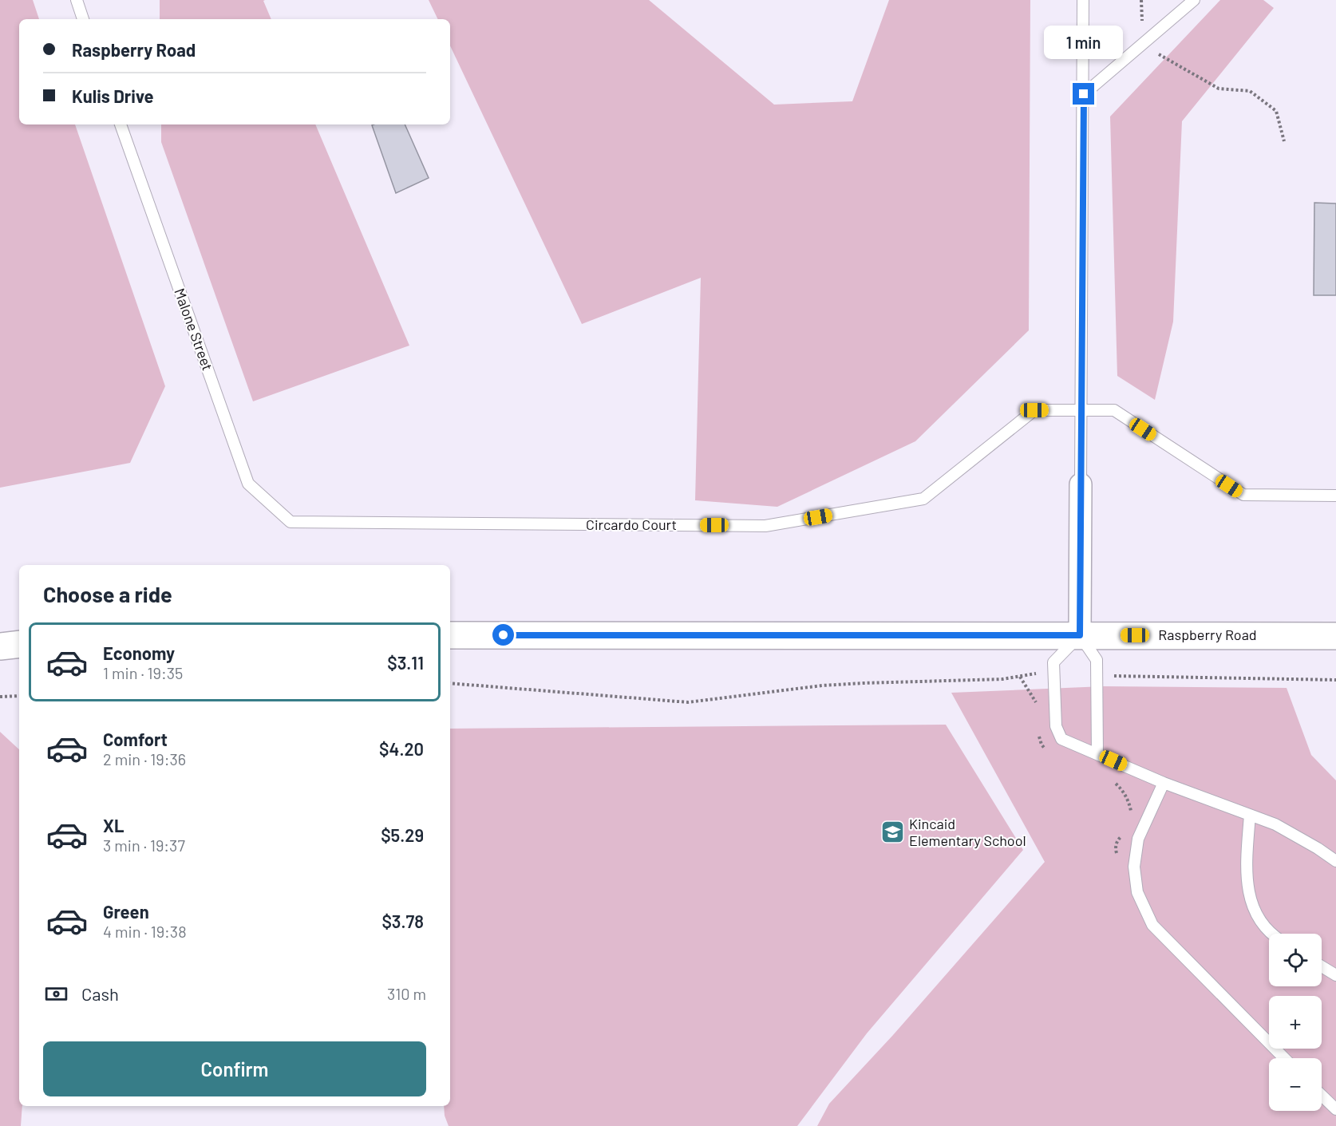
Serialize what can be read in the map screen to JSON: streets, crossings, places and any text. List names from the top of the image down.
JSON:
{
  "streets": {
    "main road": ["Raspberry Road"],
    "lane": ["Malone Street", "Circardo Court"]
  },
  "crossings": [
    ["Malone Street", "Circardo Court"]
  ],
  "places": {
    "school or university": ["Kincaid Elementary School"]
  },
  "page": {
    "banner": ["Raspberry Road", "Kulis Drive"],
    "bubble": "1 min",
    "heading": "Choose a ride",
    "list": [
      {
        "name": "Economy",
        "note": "1 min · 19:35",
        "value": "$3.11"
      },
      {
        "name": "Comfort",
        "note": "2 min · 19:36",
        "value": "$4.20"
      },
      {
        "name": "XL",
        "note": "3 min · 19:37",
        "value": "$5.29"
      },
      {
        "name": "Green",
        "note": "4 min · 19:38",
        "value": "$3.78"
      }
    ],
    "map_buttons": ["+", "−"],
    "pay": ["Cash", "310 m"],
    "buttons": "Confirm"
  }
}
